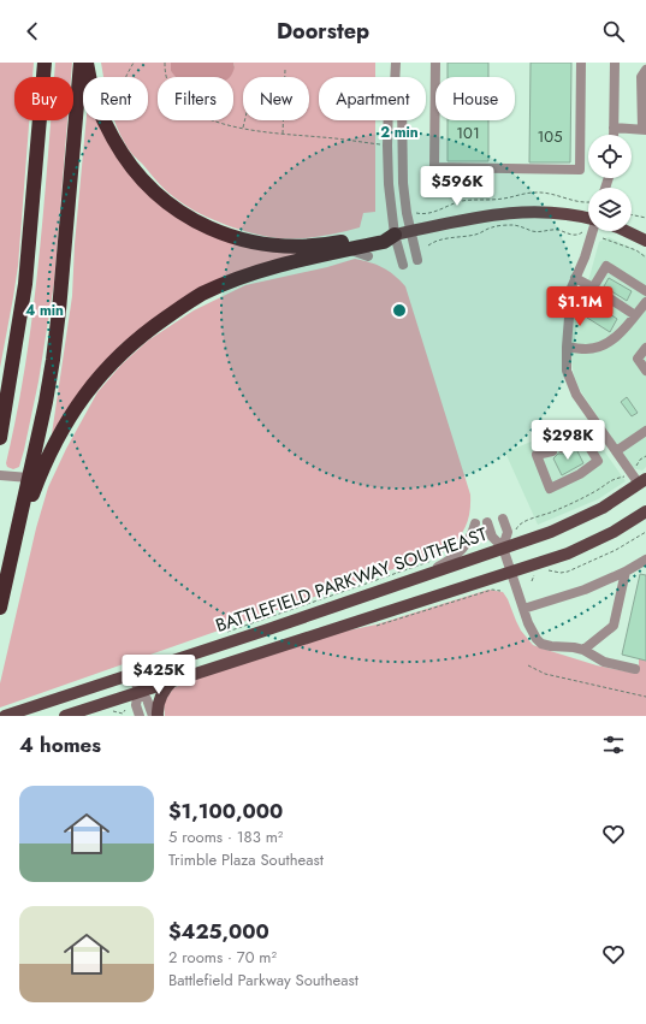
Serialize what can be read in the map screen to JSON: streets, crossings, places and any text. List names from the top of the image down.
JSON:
{
  "streets": {
    "main road": ["BATTLEFIELD PARKWAY SOUTHEAST"]
  },
  "house_numbers": ["101", "105"],
  "page": {
    "header": "Doorstep",
    "chip": [
      "Buy",
      "Rent",
      "Filters",
      "New",
      "Apartment",
      "House"
    ],
    "price": [
      "$596K",
      "$1.1M",
      "$298K",
      "$425K"
    ],
    "heading": "4 homes",
    "list": [
      {
        "name": "$1,100,000",
        "note": "5 rooms · 183 m² · Trimble Plaza Southeast"
      },
      {
        "name": "$425,000",
        "note": "2 rooms · 70 m² · Battlefield Parkway Southeast"
      }
    ]
  },
  "rings": ["2 min", "4 min"]
}
